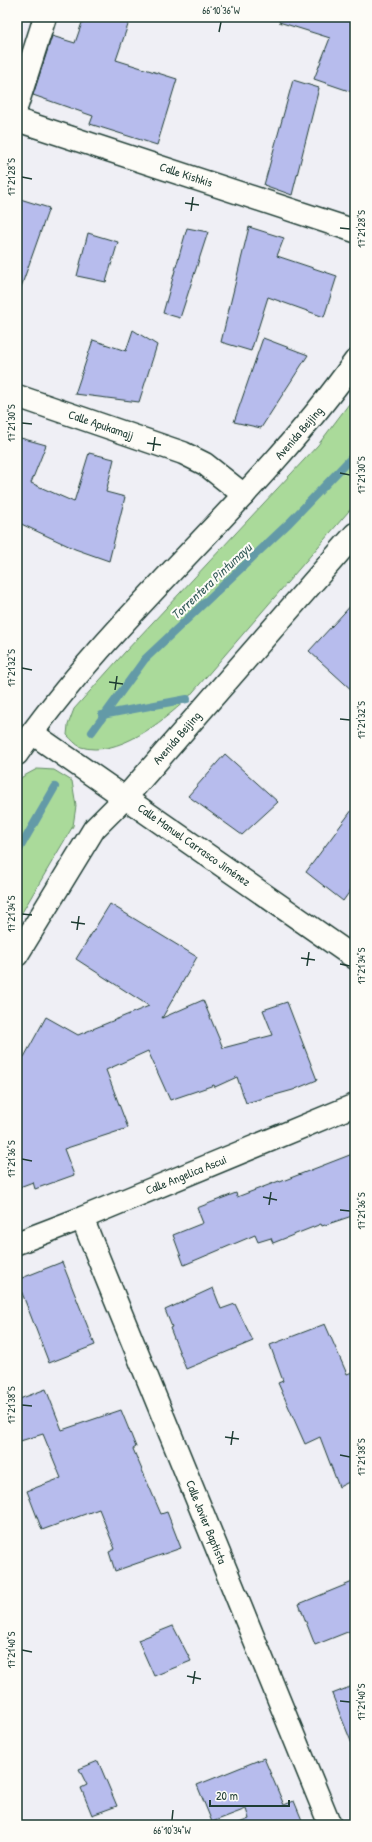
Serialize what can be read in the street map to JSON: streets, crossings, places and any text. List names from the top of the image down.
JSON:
{
  "streets": {
    "street": [
      "Calle Kishkis",
      "Calle Apukamajj",
      "Avenida Beijing",
      "Calle Manuel Carrasco Jiménez",
      "Calle Angelica Ascui",
      "Calle Javier Baptista"
    ]
  },
  "crossings": [
    ["Calle Apukamajj", "Avenida Beijing"],
    ["Avenida Beijing", "Calle Manuel Carrasco Jiménez"],
    ["Calle Angelica Ascui", "Calle Javier Baptista"]
  ],
  "water": ["Torrentera Pintumayu"],
  "scale_bar": "20 m",
  "coordinates": [
    "66°10'36\"W",
    "17°21'28\"S",
    "17°21'30\"S",
    "17°21'32\"S",
    "17°21'34\"S",
    "17°21'36\"S",
    "17°21'38\"S",
    "17°21'40\"S",
    "66°10'34\"W"
  ]
}
